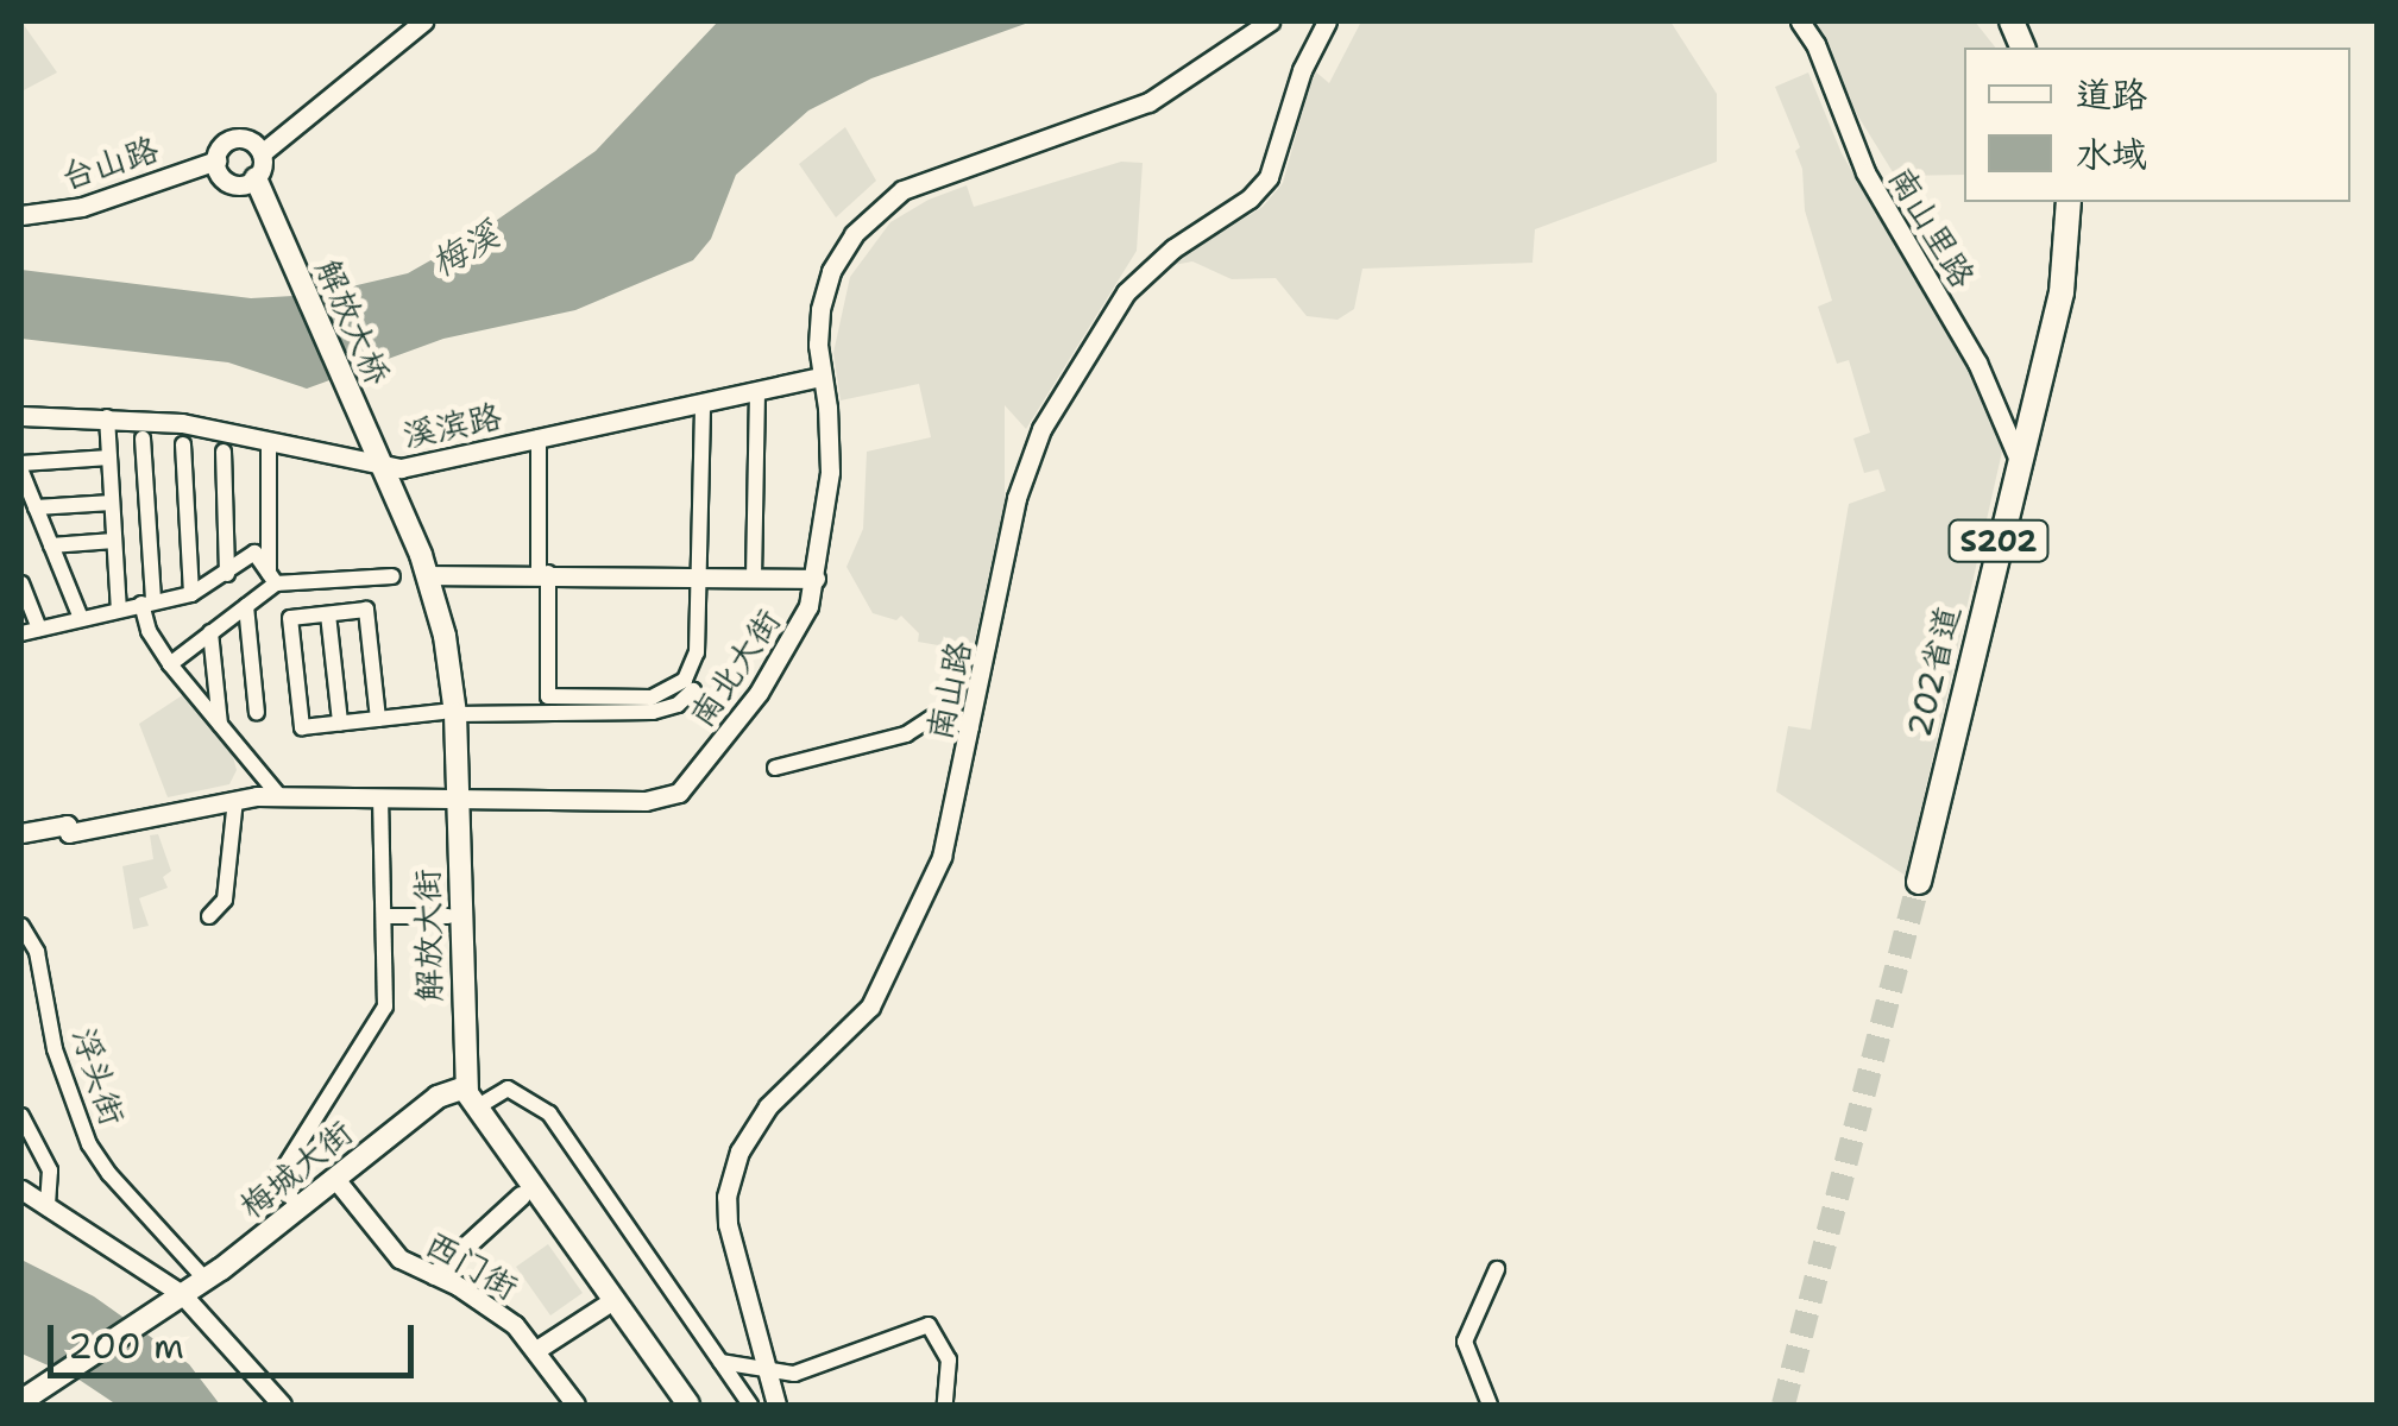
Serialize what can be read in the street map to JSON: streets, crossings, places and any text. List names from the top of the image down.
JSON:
{
  "streets": {
    "main road": [
      "解放大桥",
      "S202",
      "202省道",
      "解放大街",
      "梅城大街"
    ],
    "street": [
      "台山路",
      "南山里路",
      "溪滨路",
      "南北大街",
      "南山路",
      "浮头街",
      "西门街"
    ]
  },
  "crossings": [
    ["台山路", "解放大桥"],
    ["南山里路", "202省道"],
    ["解放大桥", "解放大街"],
    ["溪滨路", "南北大街"],
    ["溪滨路", "解放大街"],
    ["南北大街", "解放大街"],
    ["解放大街", "梅城大街"],
    ["浮头街", "梅城大街"],
    ["梅城大街", "西门街"]
  ],
  "water": ["梅溪"],
  "legend": ["道路", "水域"],
  "scale_bar": "200 m"
}
